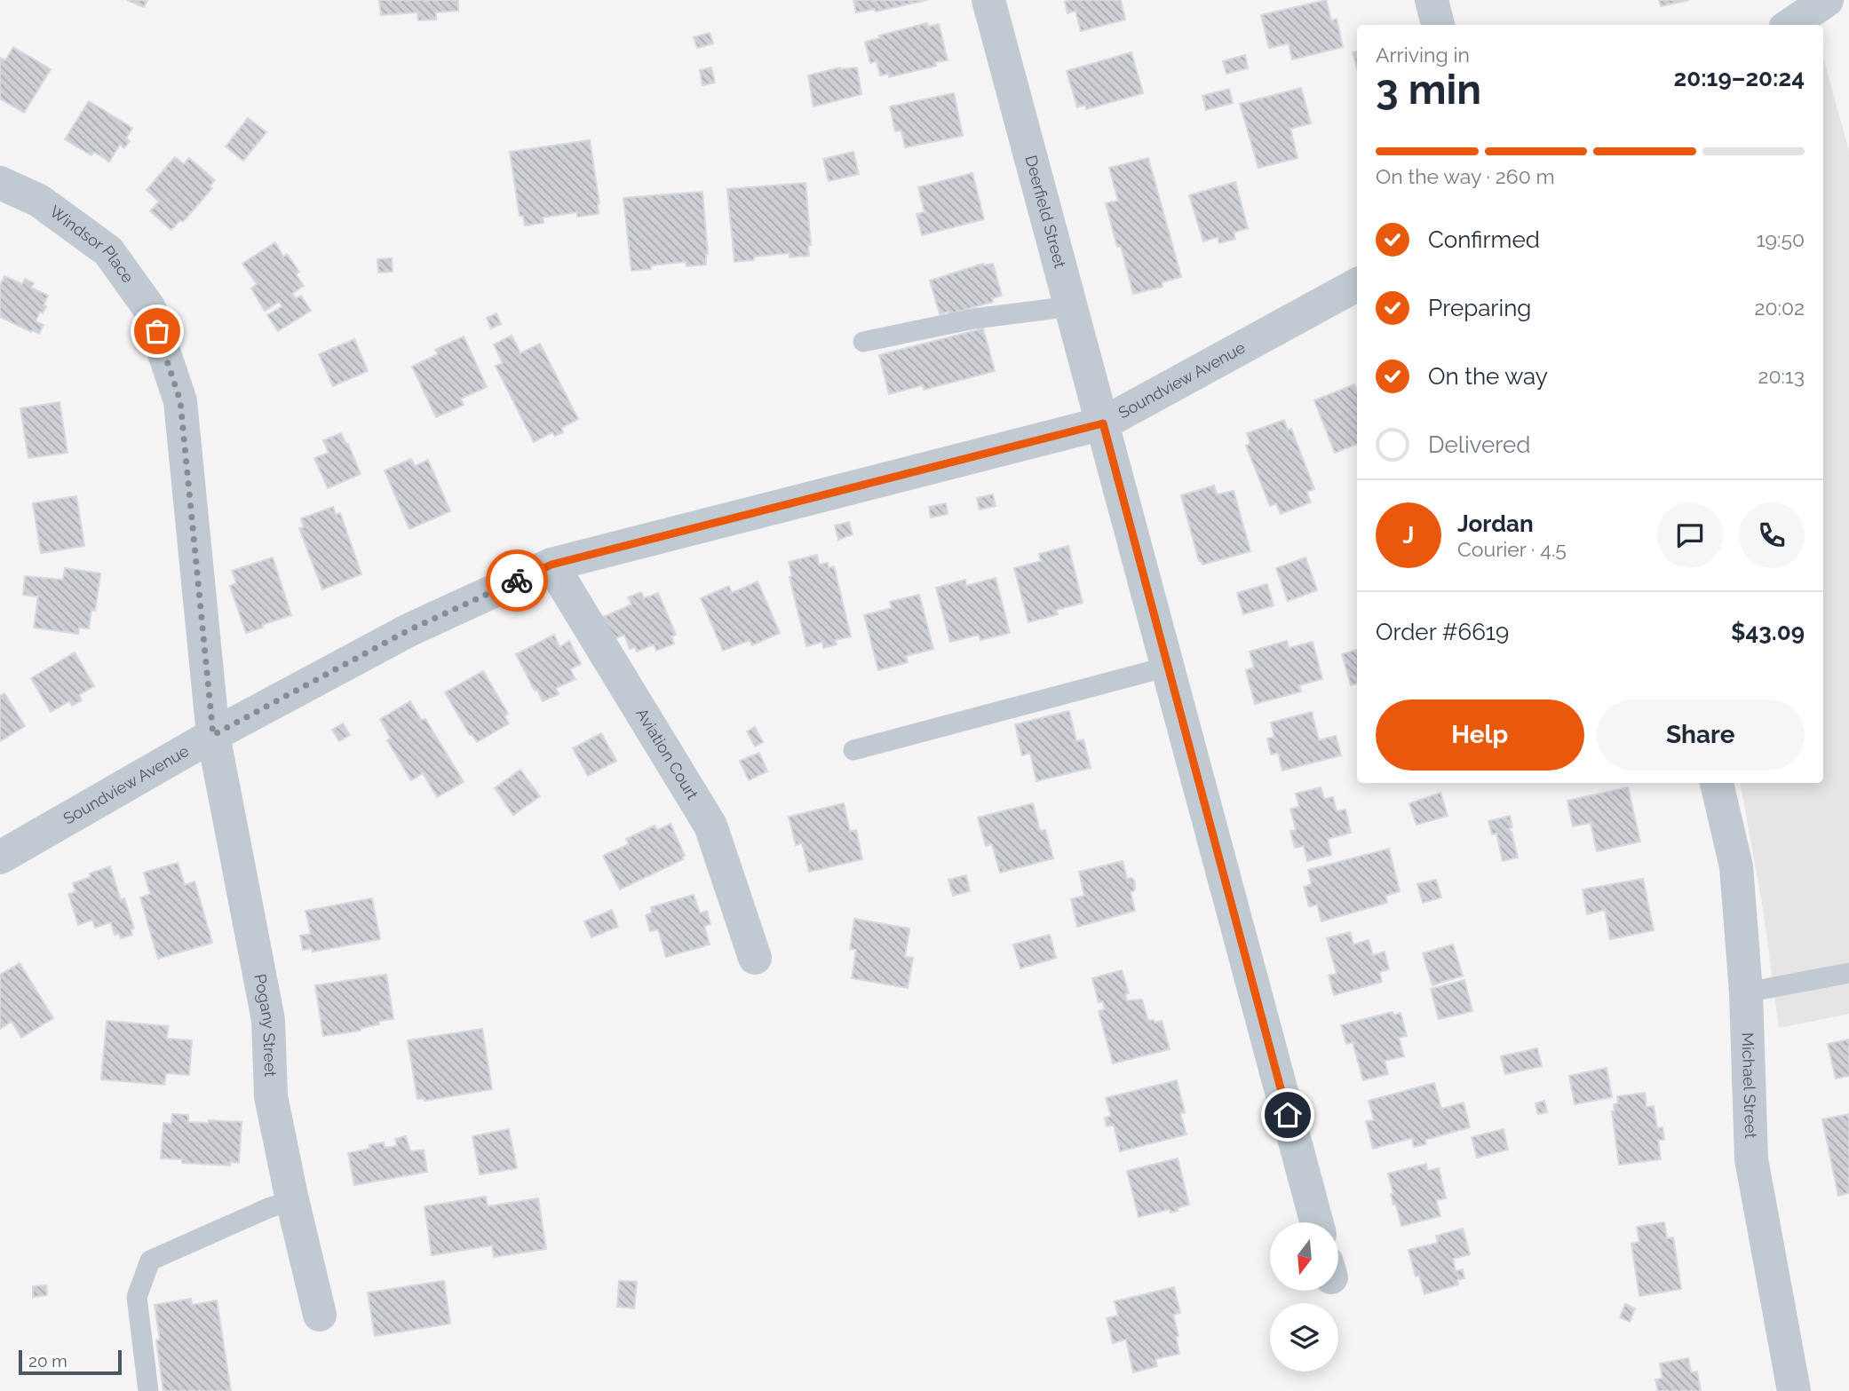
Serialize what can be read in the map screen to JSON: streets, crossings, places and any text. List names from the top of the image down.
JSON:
{
  "streets": {
    "street": [
      "Deerfield Street",
      "Windsor Place",
      "Soundview Avenue",
      "Aviation Court",
      "Pogany Street",
      "Michael Street"
    ]
  },
  "crossings": [
    ["Deerfield Street", "Soundview Avenue"],
    ["Windsor Place", "Soundview Avenue"],
    ["Windsor Place", "Pogany Street"],
    ["Soundview Avenue", "Aviation Court"],
    ["Soundview Avenue", "Pogany Street"]
  ],
  "scale_bar": "20 m",
  "north": "bottom",
  "page": {
    "heading": ["3 min", "Arriving in", "20:19–20:24"],
    "panel": [
      "Jordan",
      "Courier · 4.5",
      "Order #6619",
      "$43.09"
    ],
    "bar": "On the way · 260 m",
    "list": [
      ["Confirmed", "19:50"],
      ["Preparing", "20:02"],
      ["On the way", "20:13"],
      "Delivered"
    ],
    "round": "J",
    "buttons": ["Help", "Share"],
    "scale": "20 m"
  }
}
